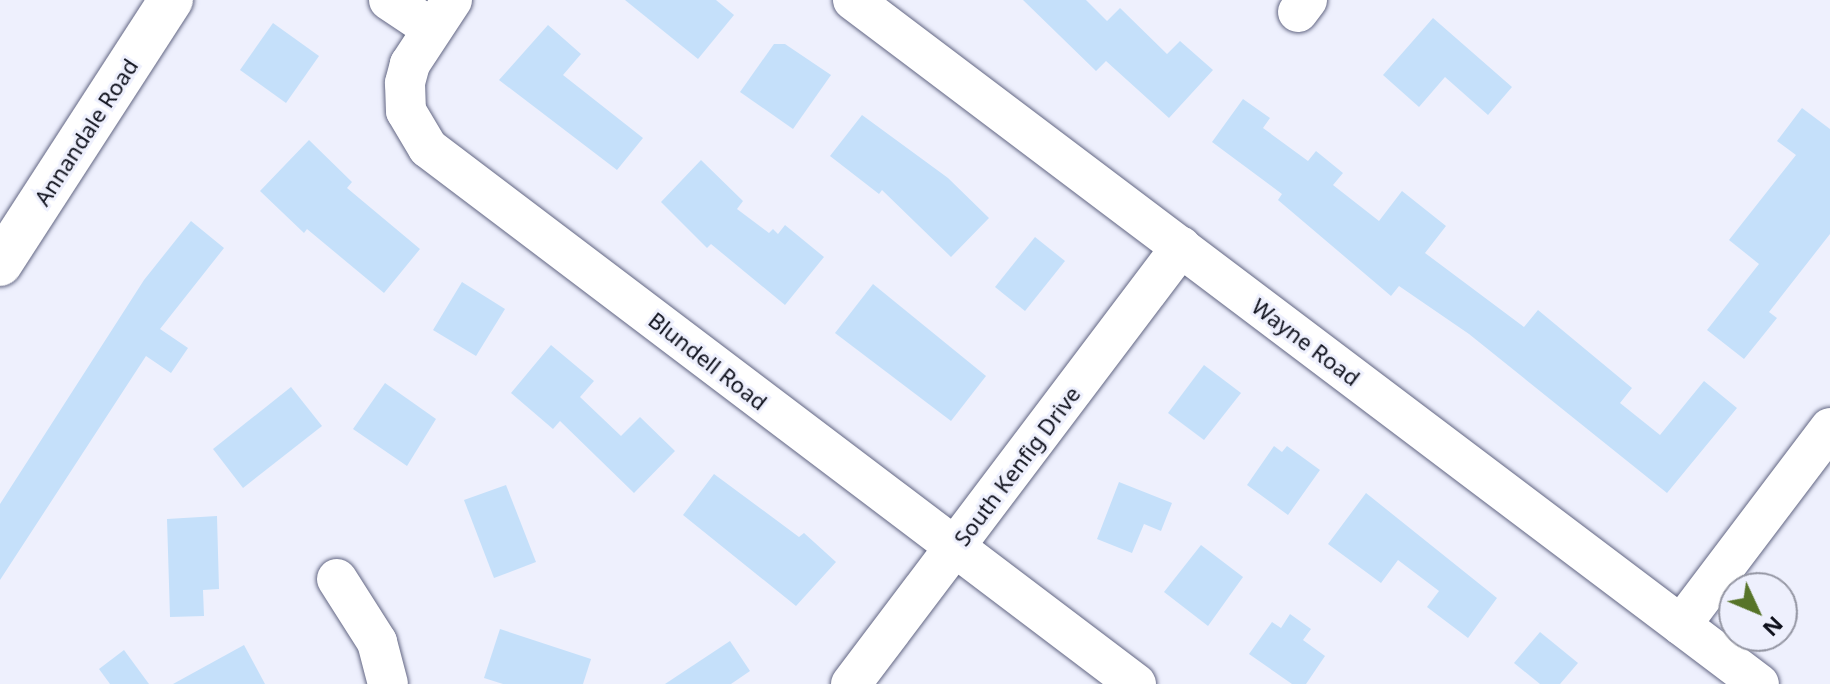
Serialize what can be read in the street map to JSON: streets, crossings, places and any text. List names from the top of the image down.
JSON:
{
  "streets": {
    "main road": ["Annandale Road"],
    "street": ["Wayne Road", "Blundell Road", "South Kenfig Drive"]
  },
  "crossings": [
    ["Wayne Road", "South Kenfig Drive"],
    ["Blundell Road", "South Kenfig Drive"]
  ],
  "north": "bottom right"
}
